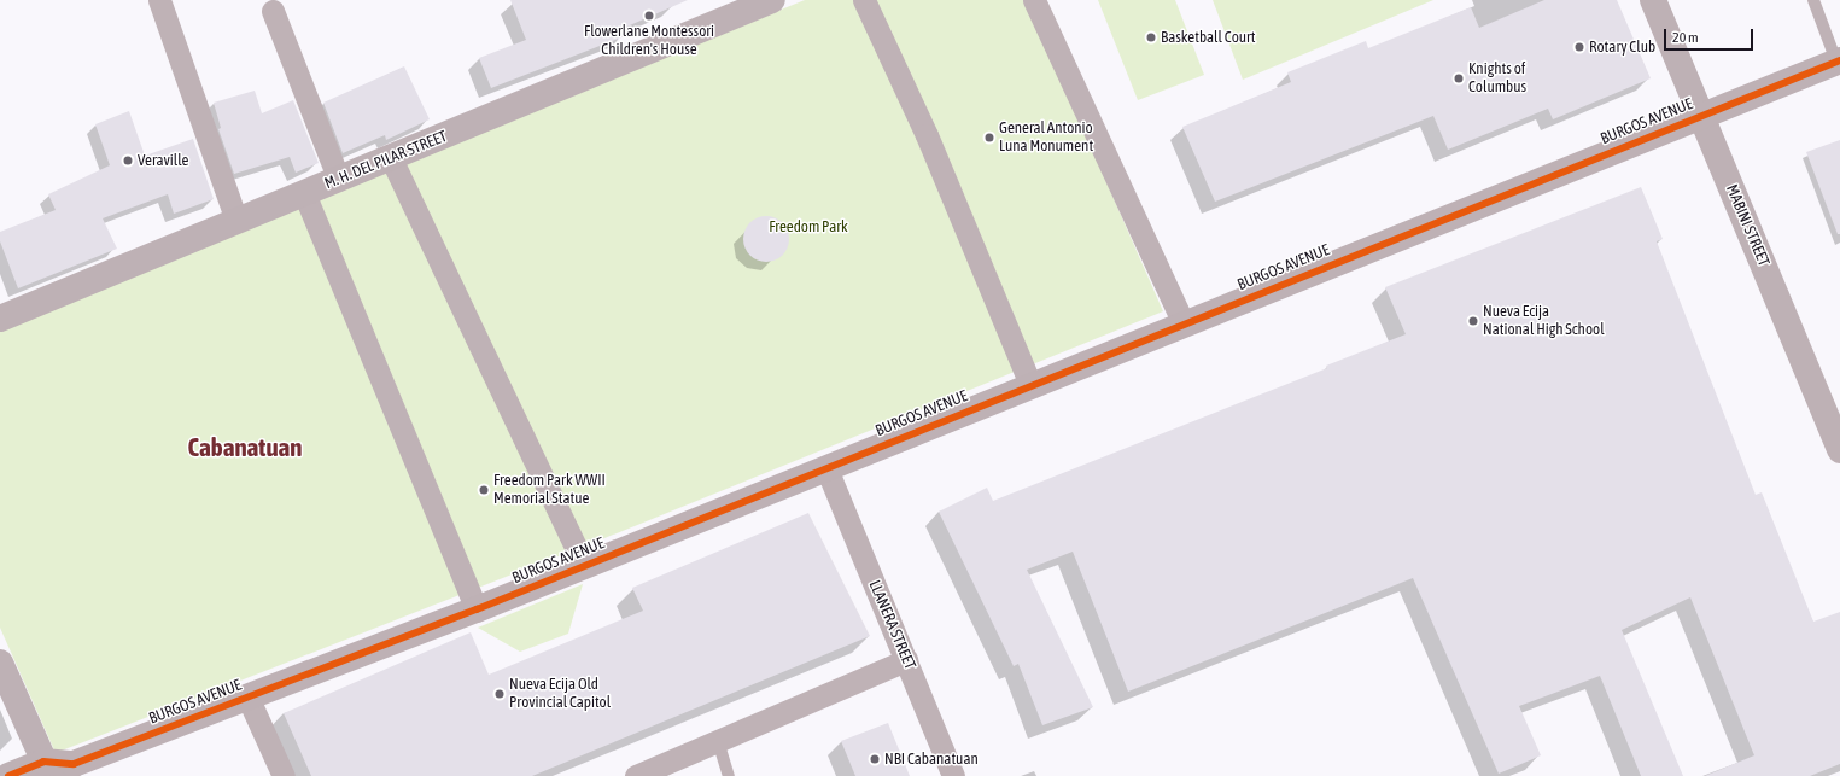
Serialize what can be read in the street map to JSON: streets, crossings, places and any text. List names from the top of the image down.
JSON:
{
  "streets": {
    "street": [
      "BURGOS AVENUE",
      "M. H. DEL PILAR STREET",
      "MABINI STREET",
      "LLANERA STREET"
    ]
  },
  "crossings": [
    ["BURGOS AVENUE", "MABINI STREET"]
  ],
  "districts": ["Cabanatuan"],
  "parks": ["Freedom Park"],
  "places": [
    "Flowerlane Montessori Children's House",
    "Basketball Court",
    "Rotary Club",
    "Knights of Columbus",
    "General Antonio Luna Monument",
    "Veraville",
    "Nueva Ecija National High School",
    "Freedom Park WWII Memorial Statue",
    "Nueva Ecija Old Provincial Capitol",
    "NBI Cabanatuan"
  ],
  "scale_bar": "20 m"
}
